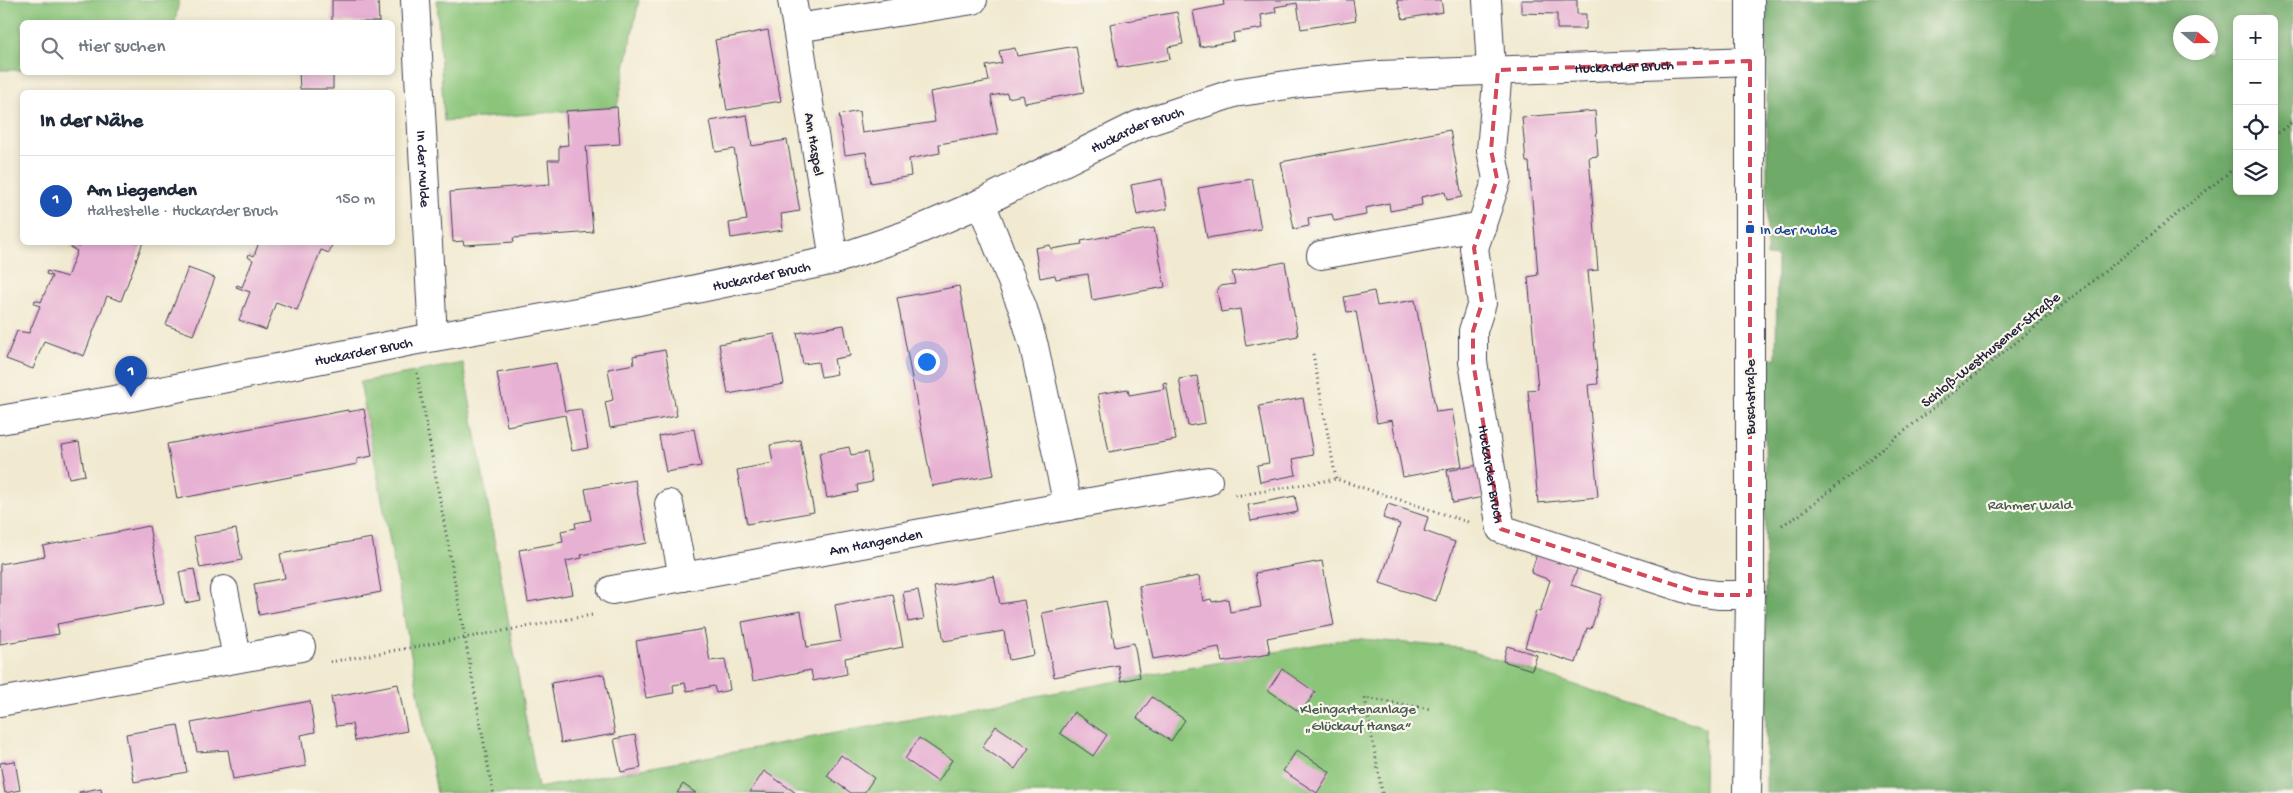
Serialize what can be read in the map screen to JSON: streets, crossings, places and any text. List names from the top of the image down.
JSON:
{
  "streets": {
    "street": [
      "Huckarder Bruch",
      "Am Haspel",
      "In der Mulde",
      "Buschstraße",
      "Am Hangenden"
    ],
    "path": ["Schloß-Westhusener-Straße"]
  },
  "crossings": [
    ["Huckarder Bruch", "Am Haspel"],
    ["Huckarder Bruch", "In der Mulde"],
    ["Huckarder Bruch", "Buschstraße"],
    ["Schloß-Westhusener-Straße", "Buschstraße"]
  ],
  "parks": ["Rahmer Wald", "Kleingartenanlage „Glückauf Hansa“"],
  "places": {
    "transit": ["In der Mulde"]
  },
  "north": "right",
  "page": {
    "map_buttons": ["+", "−"],
    "search": "Hier suchen",
    "heading": "In der Nähe",
    "list": [
      {
        "mark": "1",
        "name": "Am Liegenden",
        "note": "Haltestelle · Huckarder Bruch",
        "value": "150 m"
      }
    ],
    "pins": "1"
  }
}
